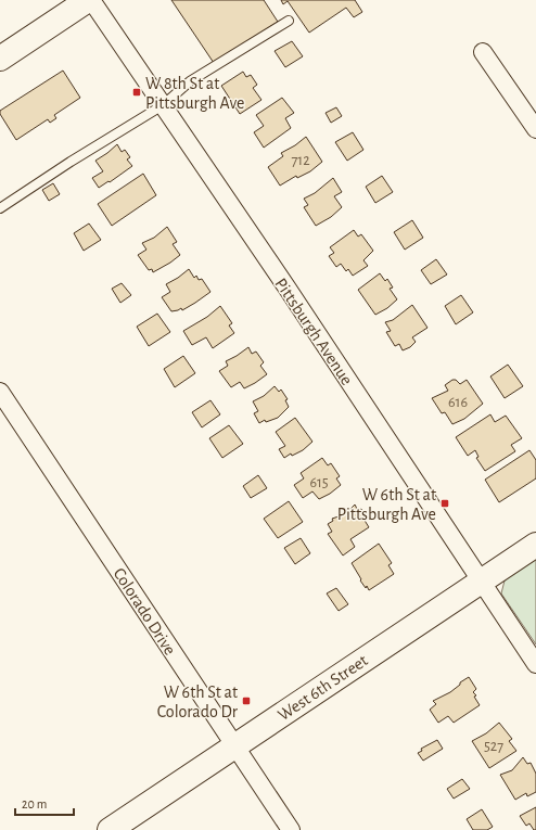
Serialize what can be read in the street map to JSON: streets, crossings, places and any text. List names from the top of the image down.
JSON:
{
  "streets": {
    "street": ["Pittsburgh Avenue", "Colorado Drive", "West 6th Street"]
  },
  "crossings": [
    ["Pittsburgh Avenue", "West 6th Street"],
    ["Colorado Drive", "West 6th Street"]
  ],
  "places": {
    "transit": ["W 8th St at Pittsburgh Ave", "W 6th St at Pittsburgh Ave", "W 6th St at Colorado Dr"]
  },
  "house_numbers": [
    "712",
    "616",
    "615",
    "527"
  ],
  "scale_bar": "20 m"
}
